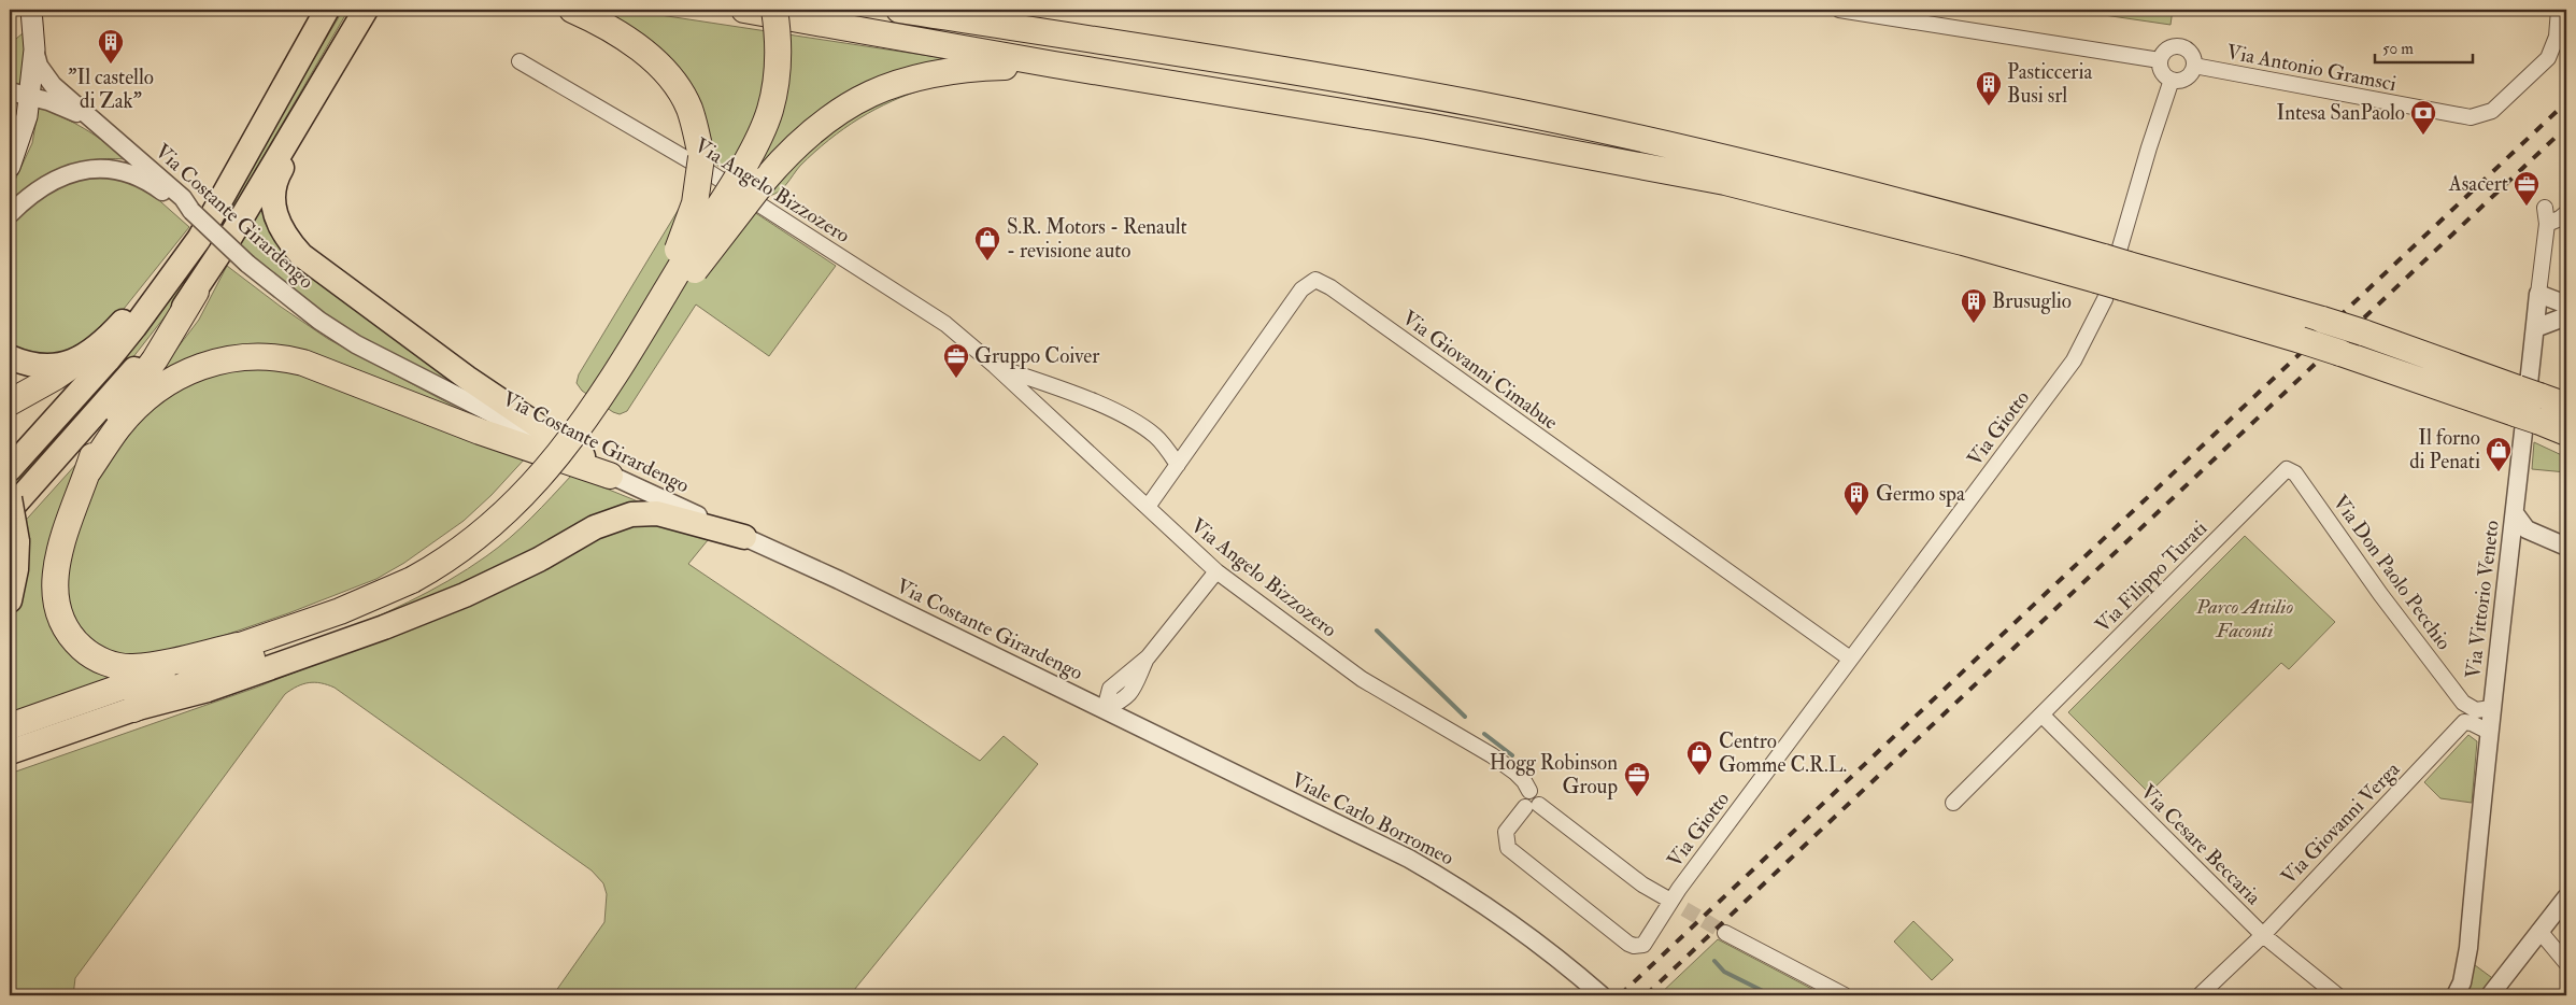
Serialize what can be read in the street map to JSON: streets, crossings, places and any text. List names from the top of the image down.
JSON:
{
  "streets": {
    "street": [
      "Via Antonio Gramsci",
      "Via Angelo Bizzozero",
      "Via Costante Girardengo",
      "Via Giovanni Cimabue",
      "Via Giotto",
      "Via Don Paolo Pecchio",
      "Via Filippo Turati",
      "Via Vittorio Veneto",
      "Viale Carlo Borromeo",
      "Via Giovanni Verga",
      "Via Cesare Beccaria"
    ]
  },
  "crossings": [
    ["Via Antonio Gramsci", "Via Giotto"],
    ["Via Angelo Bizzozero", "Via Giovanni Cimabue"],
    ["Via Angelo Bizzozero", "Via Giotto"],
    ["Via Costante Girardengo", "Viale Carlo Borromeo"],
    ["Via Giovanni Cimabue", "Via Giotto"],
    ["Via Don Paolo Pecchio", "Via Filippo Turati"],
    ["Via Filippo Turati", "Via Cesare Beccaria"],
    ["Via Giovanni Verga", "Via Cesare Beccaria"]
  ],
  "parks": ["Parco Attilio Faconti"],
  "places": {
    "building": [
      "\"Il castello di Zak\"",
      "Pasticceria Busi srl",
      "Brusuglio",
      "Germo spa"
    ],
    "bank": ["Intesa SanPaolo"],
    "office": ["Asacert", "Gruppo Coiver", "Hogg Robinson Group"],
    "shop": ["S.R. Motors - Renault - revisione auto", "Il forno di Penati", "Centro Gomme C.R.L."]
  },
  "scale_bar": "50 m"
}
